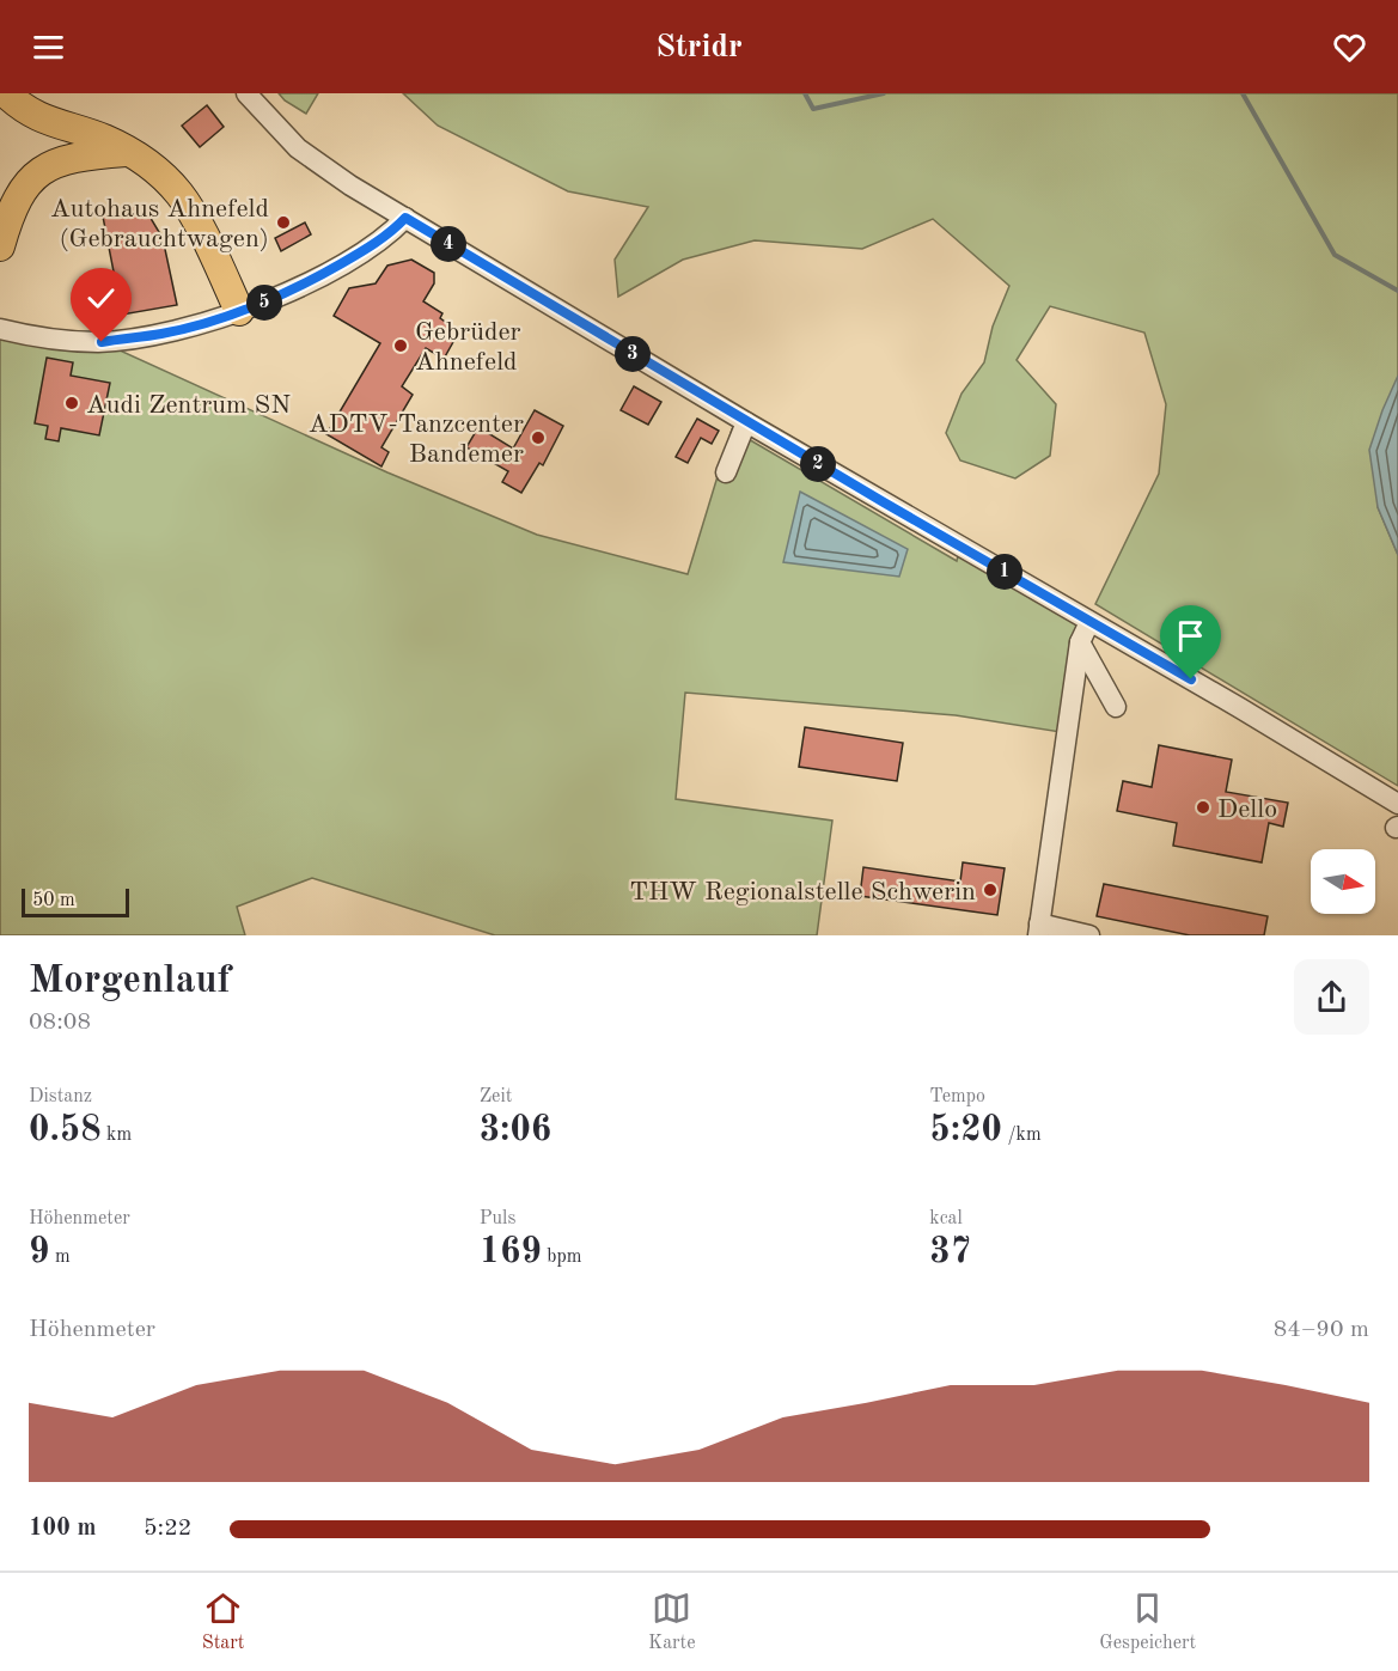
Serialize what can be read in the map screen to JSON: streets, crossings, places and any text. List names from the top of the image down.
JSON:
{
  "places": [
    "Autohaus Ahnefeld (Gebrauchtwagen)",
    "Gebrüder Ahnefeld",
    "Audi Zentrum SN",
    "ADTV-Tanzcenter Bandemer",
    "Dello",
    "THW Regionalstelle Schwerin"
  ],
  "scale_bar": "50 m",
  "north": "right",
  "page": {
    "header": "Stridr",
    "pins": [
      "4",
      "5",
      "3",
      "2",
      "1"
    ],
    "scale": "50 m",
    "heading": ["Morgenlauf", "08:08"],
    "stats": [
      ["Distanz", "0.58 km"],
      ["Zeit", "3:06"],
      ["Tempo", "5:20 /km"],
      ["Höhenmeter", "9 m"],
      ["Puls", "169 bpm"],
      ["kcal", "37"]
    ],
    "chart": ["Höhenmeter", "84–90 m"],
    "list": [
      {
        "name": "100 m",
        "note": "5:22"
      }
    ],
    "tabs": ["Start", "Karte", "Gespeichert"]
  }
}
